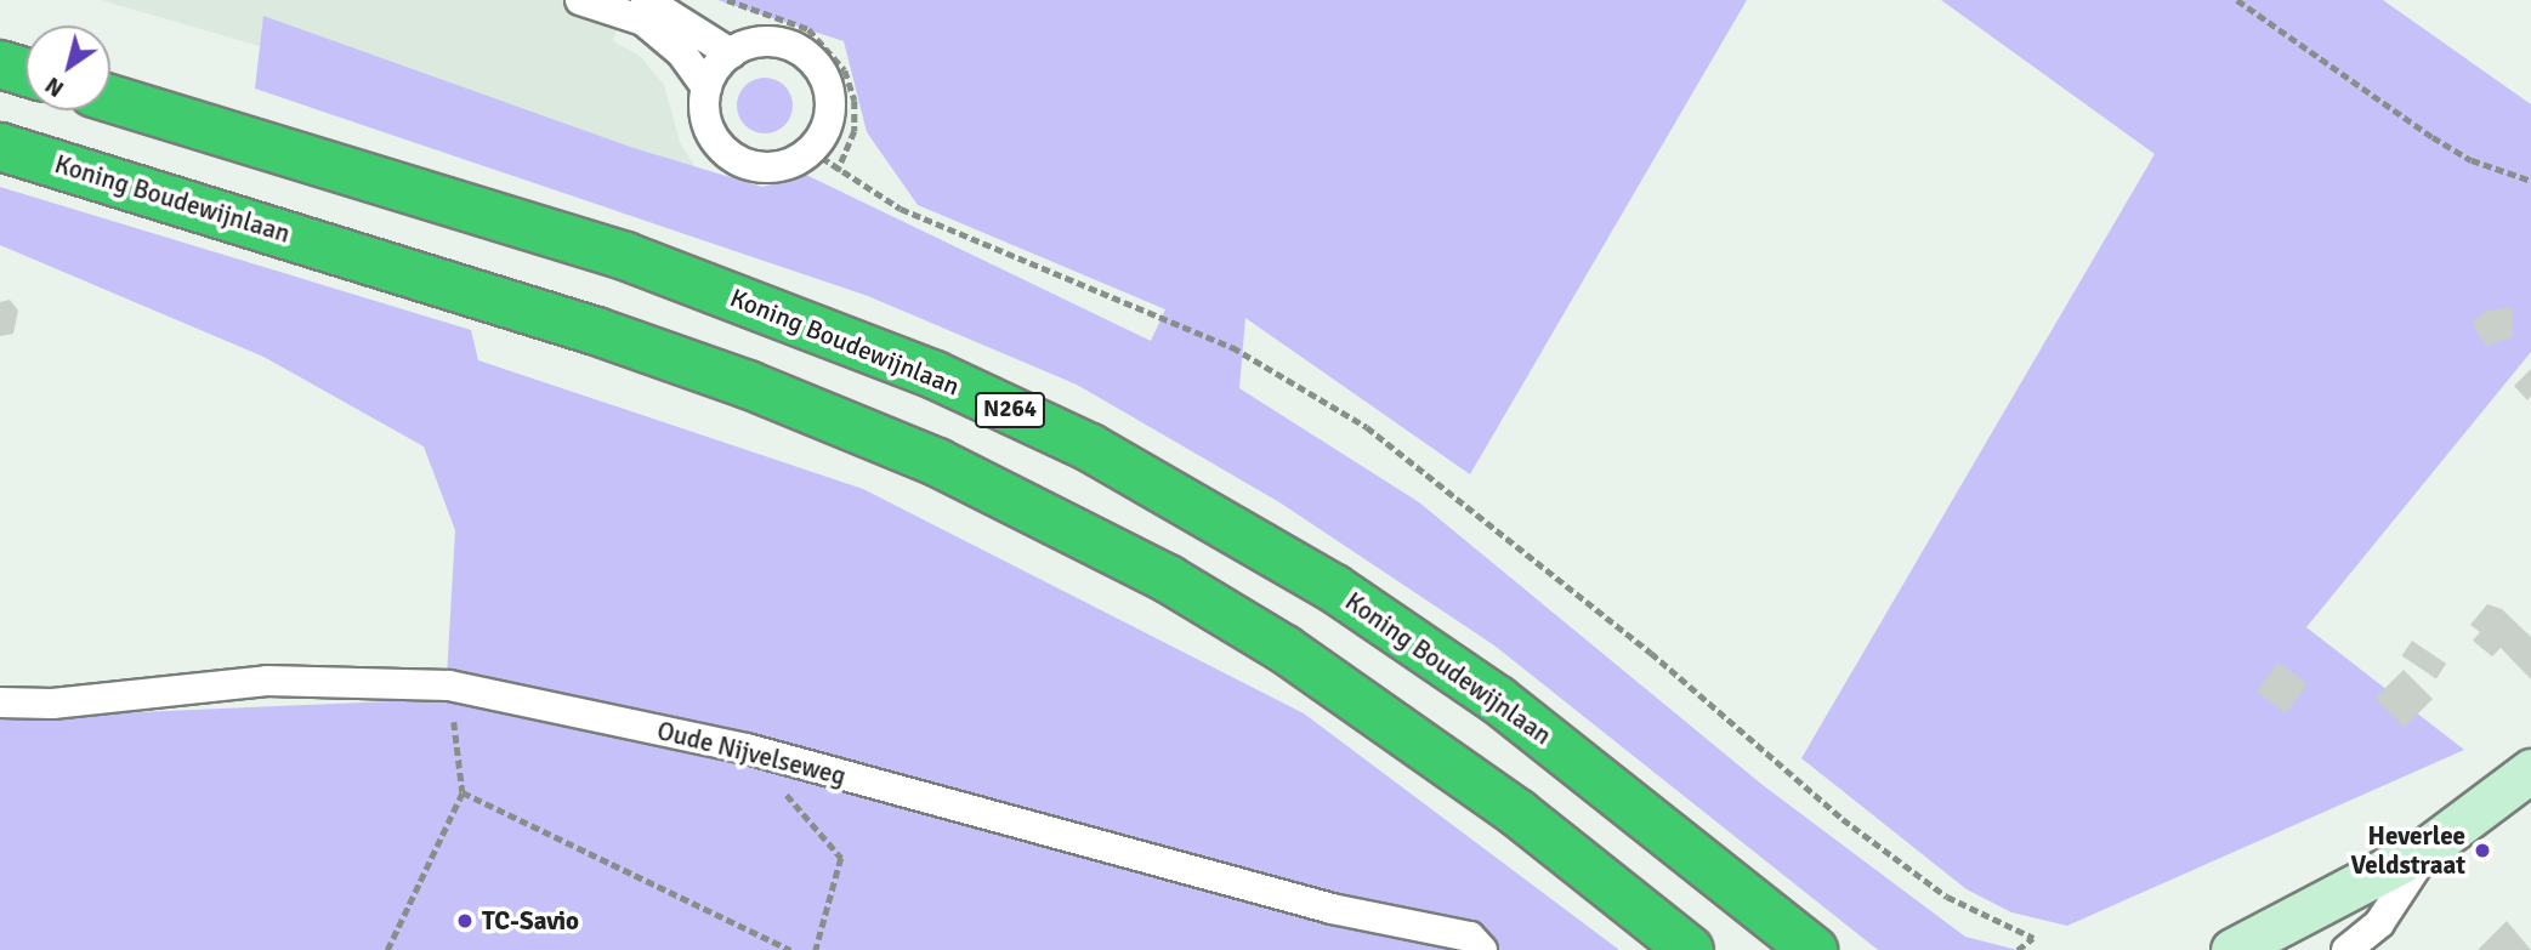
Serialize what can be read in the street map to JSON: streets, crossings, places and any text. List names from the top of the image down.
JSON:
{
  "streets": {
    "highway": ["Koning Boudewijnlaan", "N264"],
    "street": ["Oude Nijvelseweg"]
  },
  "places": ["Heverlee Veldstraat", "TC-Savio"],
  "north": "bottom left"
}
